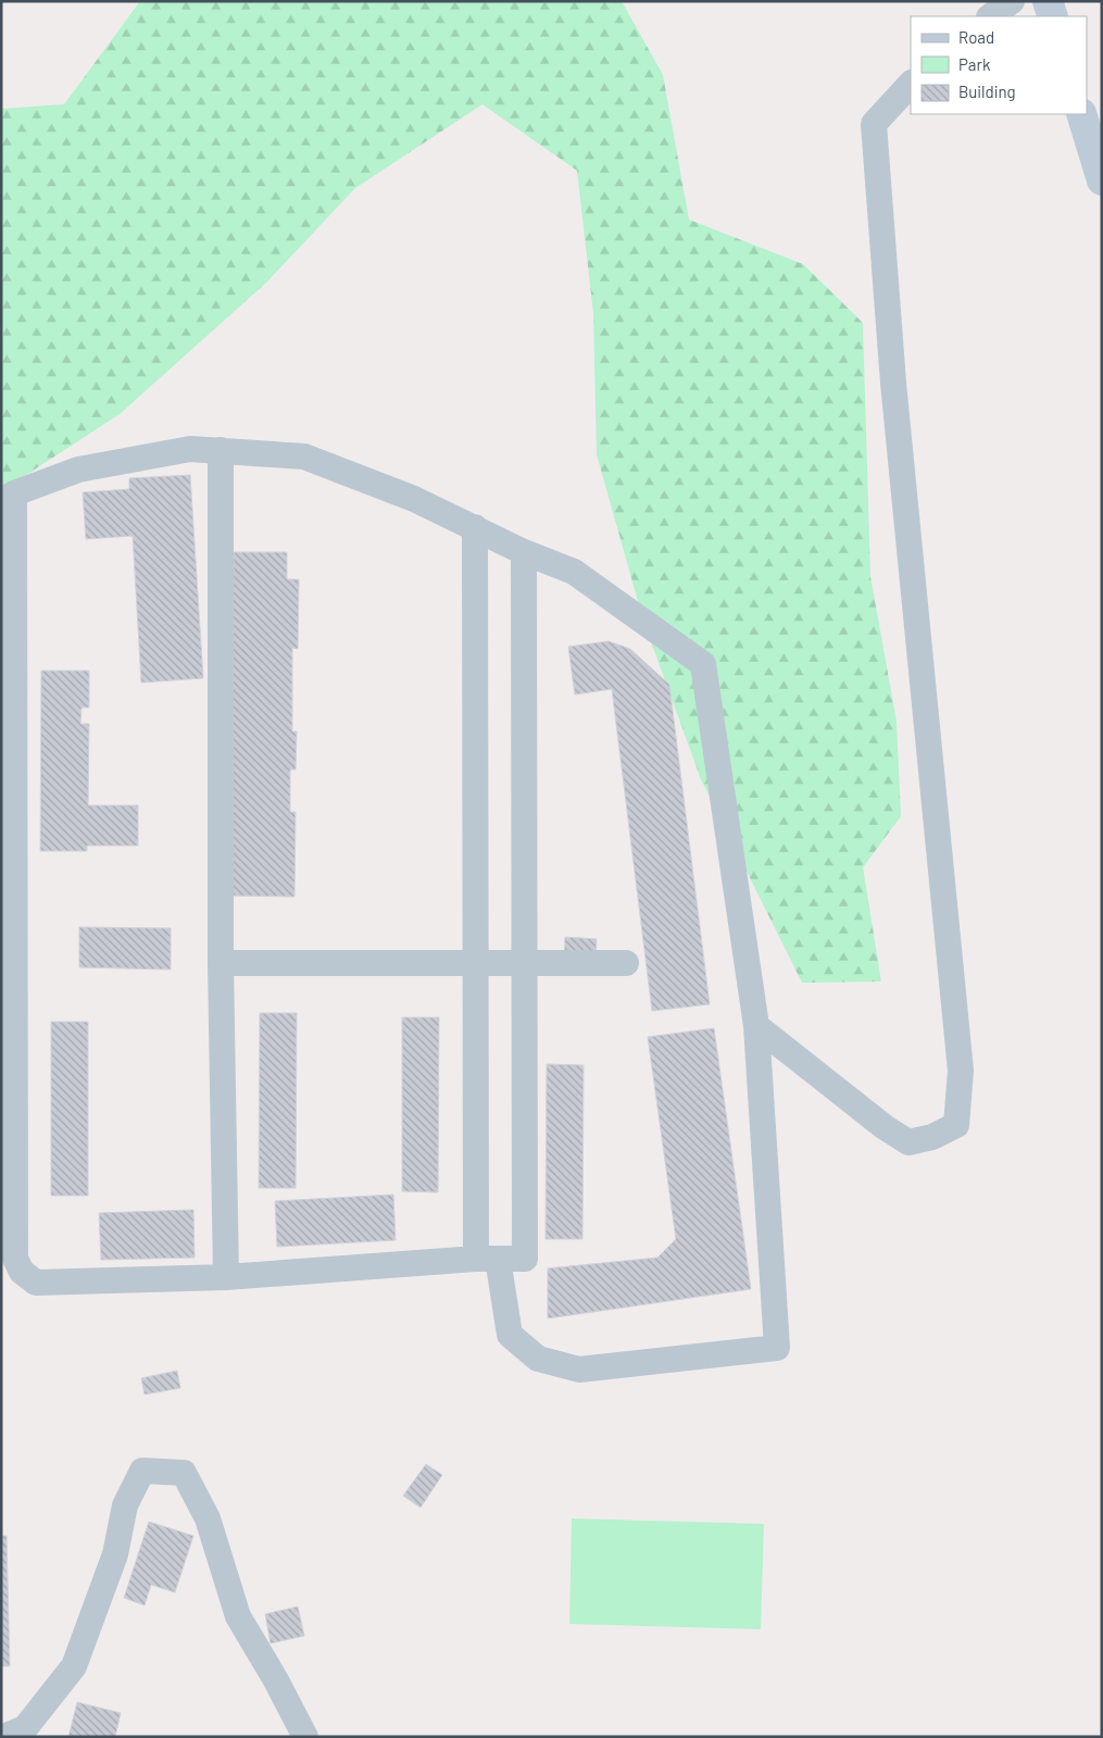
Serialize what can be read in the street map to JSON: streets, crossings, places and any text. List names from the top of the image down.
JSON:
{
  "legend": ["Road", "Park", "Building"]
}
